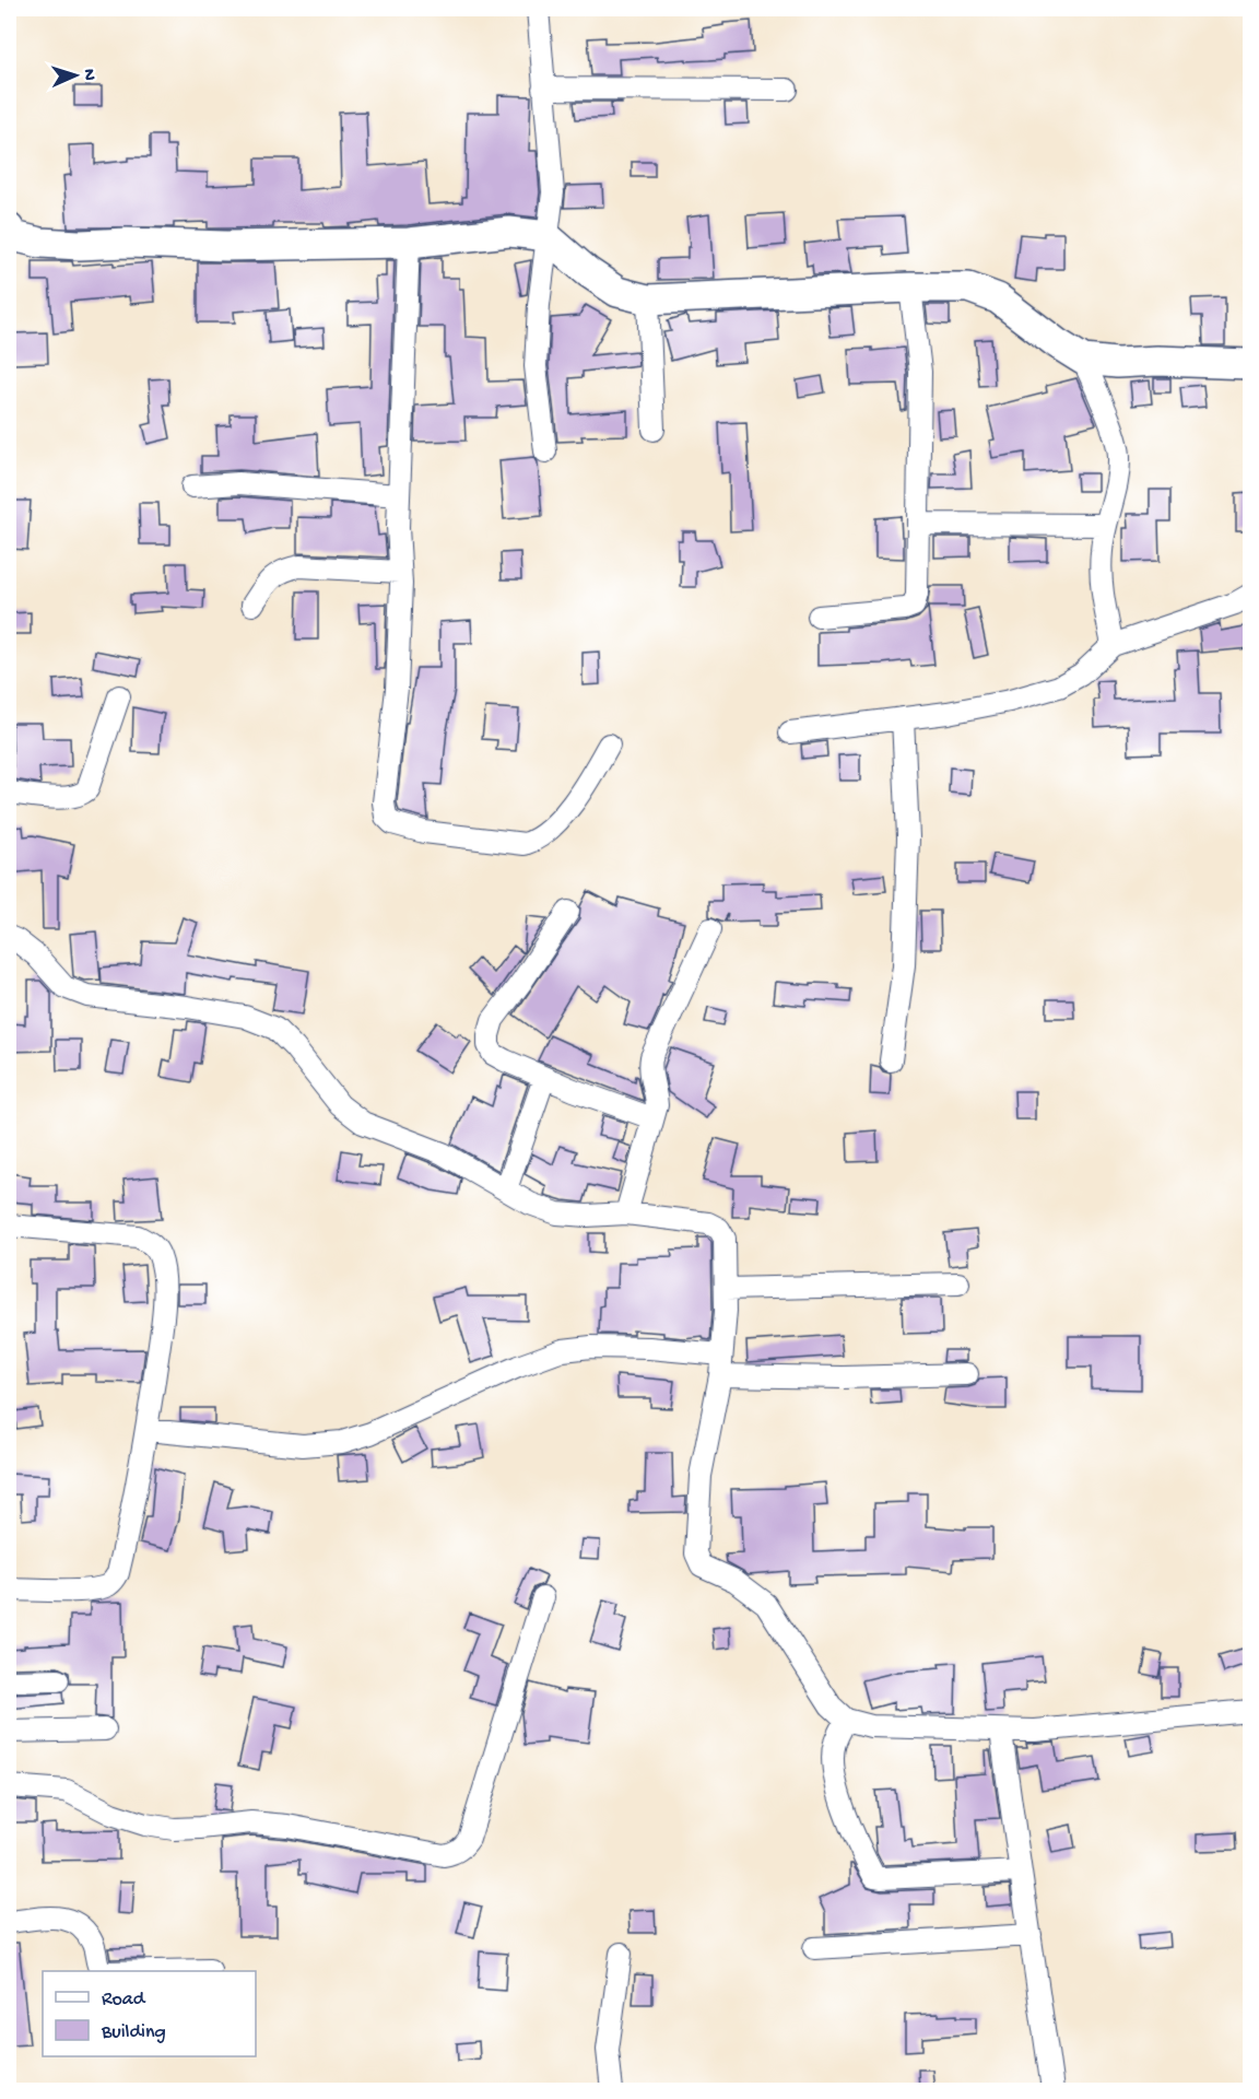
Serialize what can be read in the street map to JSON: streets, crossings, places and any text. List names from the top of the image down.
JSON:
{
  "legend": ["Road", "Building"],
  "north": "right"
}
